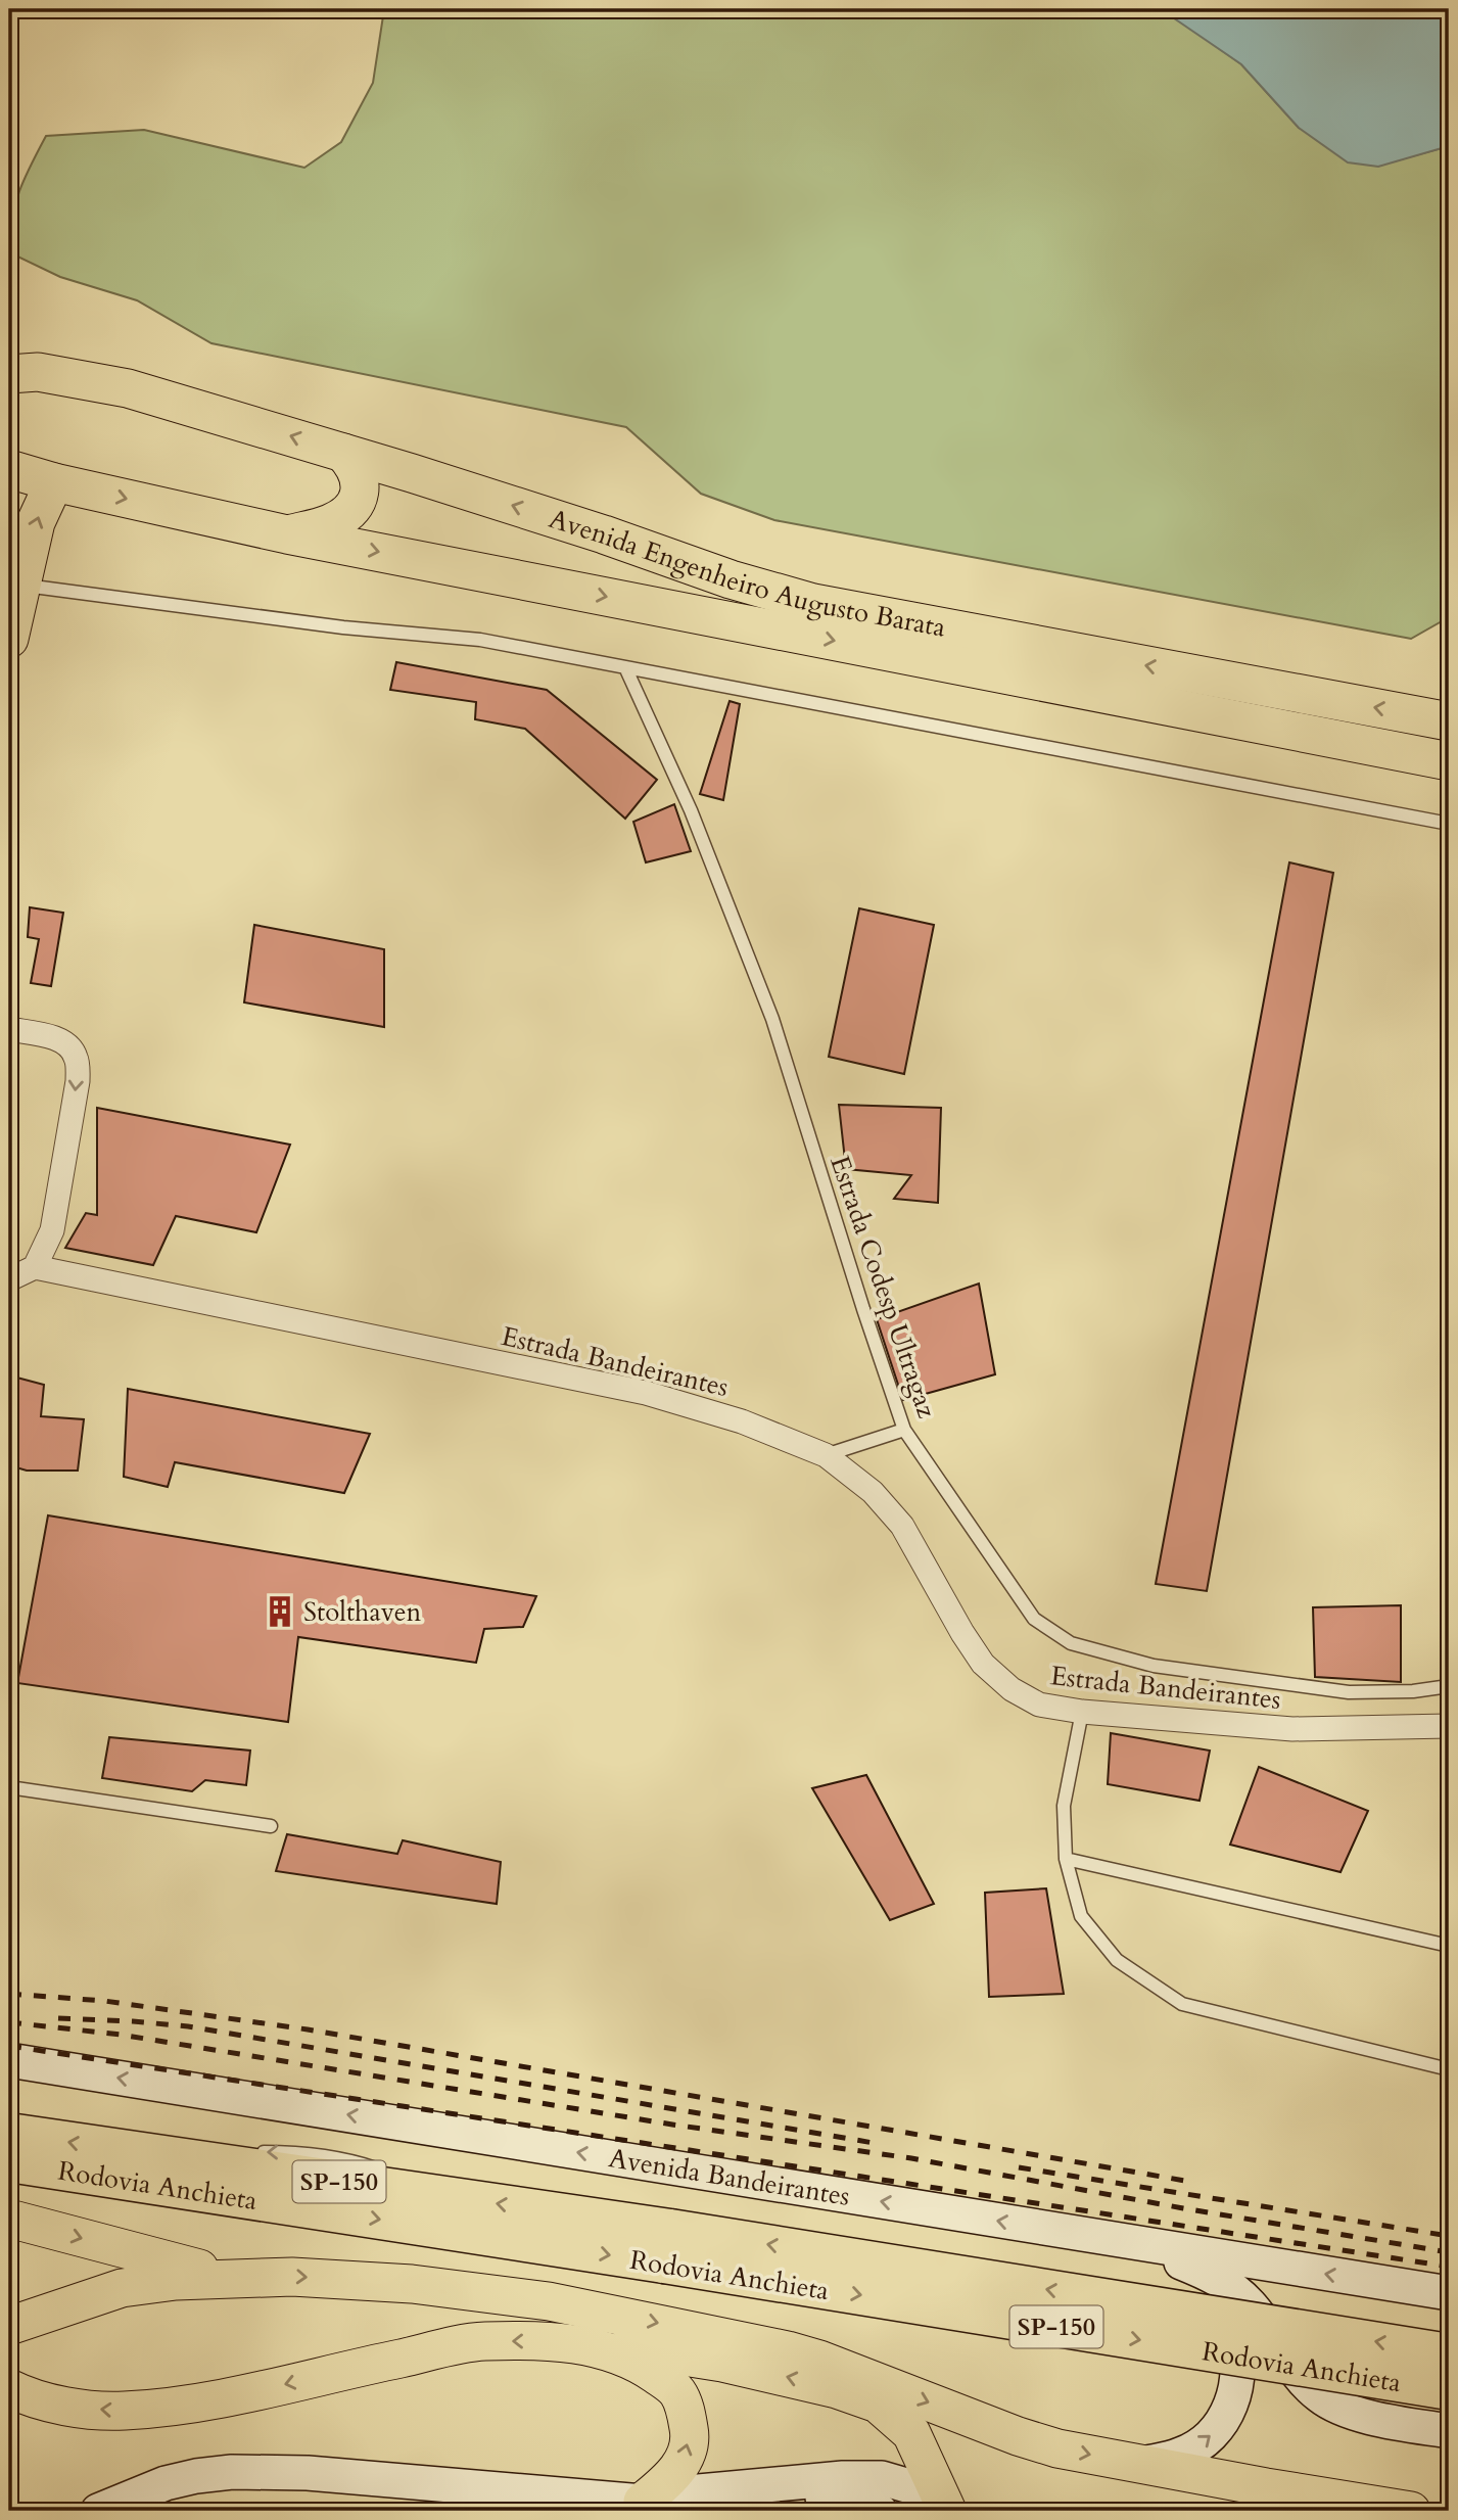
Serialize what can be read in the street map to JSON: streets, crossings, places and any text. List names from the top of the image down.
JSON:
{
  "streets": {
    "highway": ["SP-150", "Rodovia Anchieta"],
    "main road": ["Avenida Engenheiro Augusto Barata", "Avenida Bandeirantes"],
    "street": ["Estrada Bandeirantes"],
    "lane": ["Estrada Codesp Ultragaz"]
  },
  "places": {
    "building": ["Stolthaven"]
  }
}
